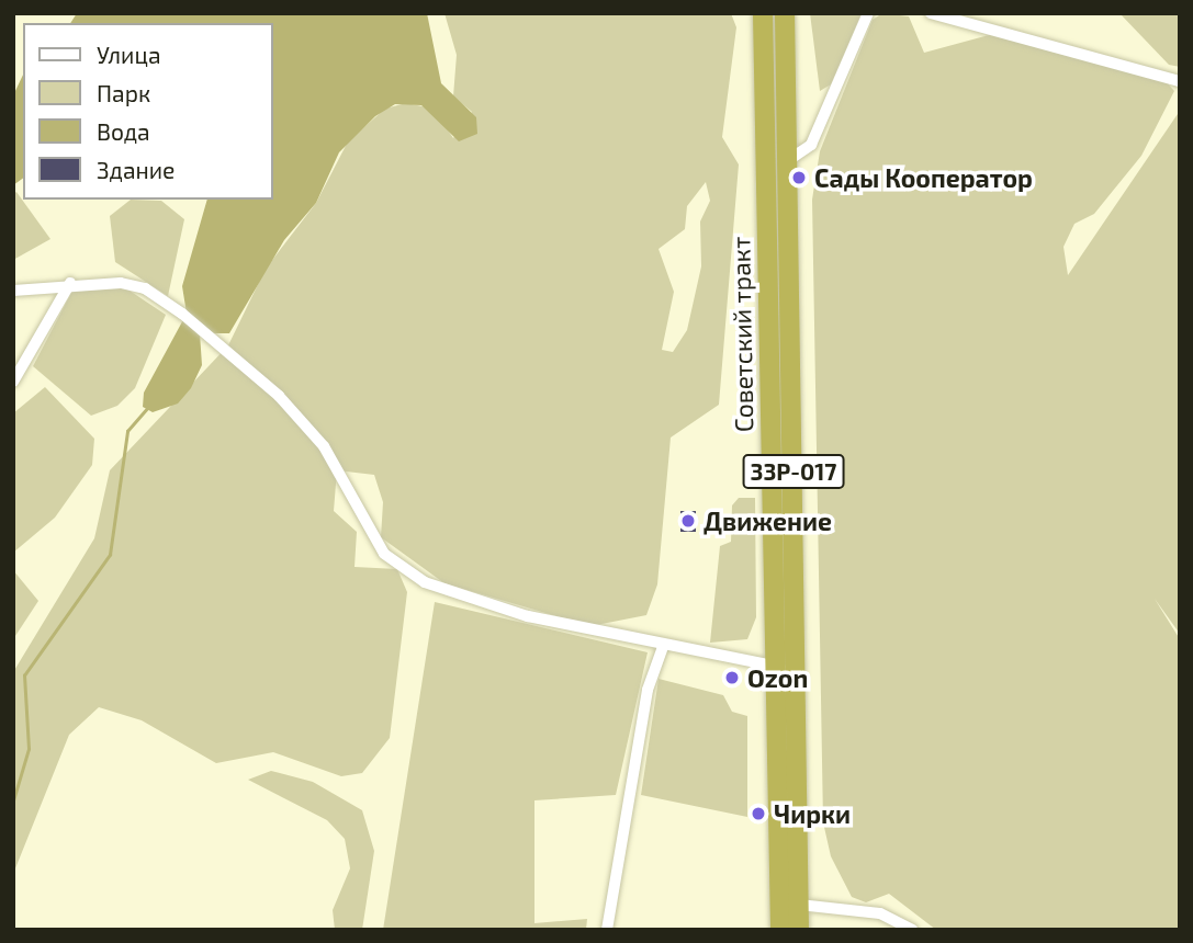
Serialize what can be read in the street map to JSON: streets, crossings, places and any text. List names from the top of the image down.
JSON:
{
  "streets": {
    "highway": ["Советский тракт", "33Р-017"]
  },
  "places": [
    "Сады Кооператор",
    "Движение",
    "Ozon",
    "Чирки"
  ],
  "legend": [
    "Улица",
    "Парк",
    "Вода",
    "Здание"
  ]
}
